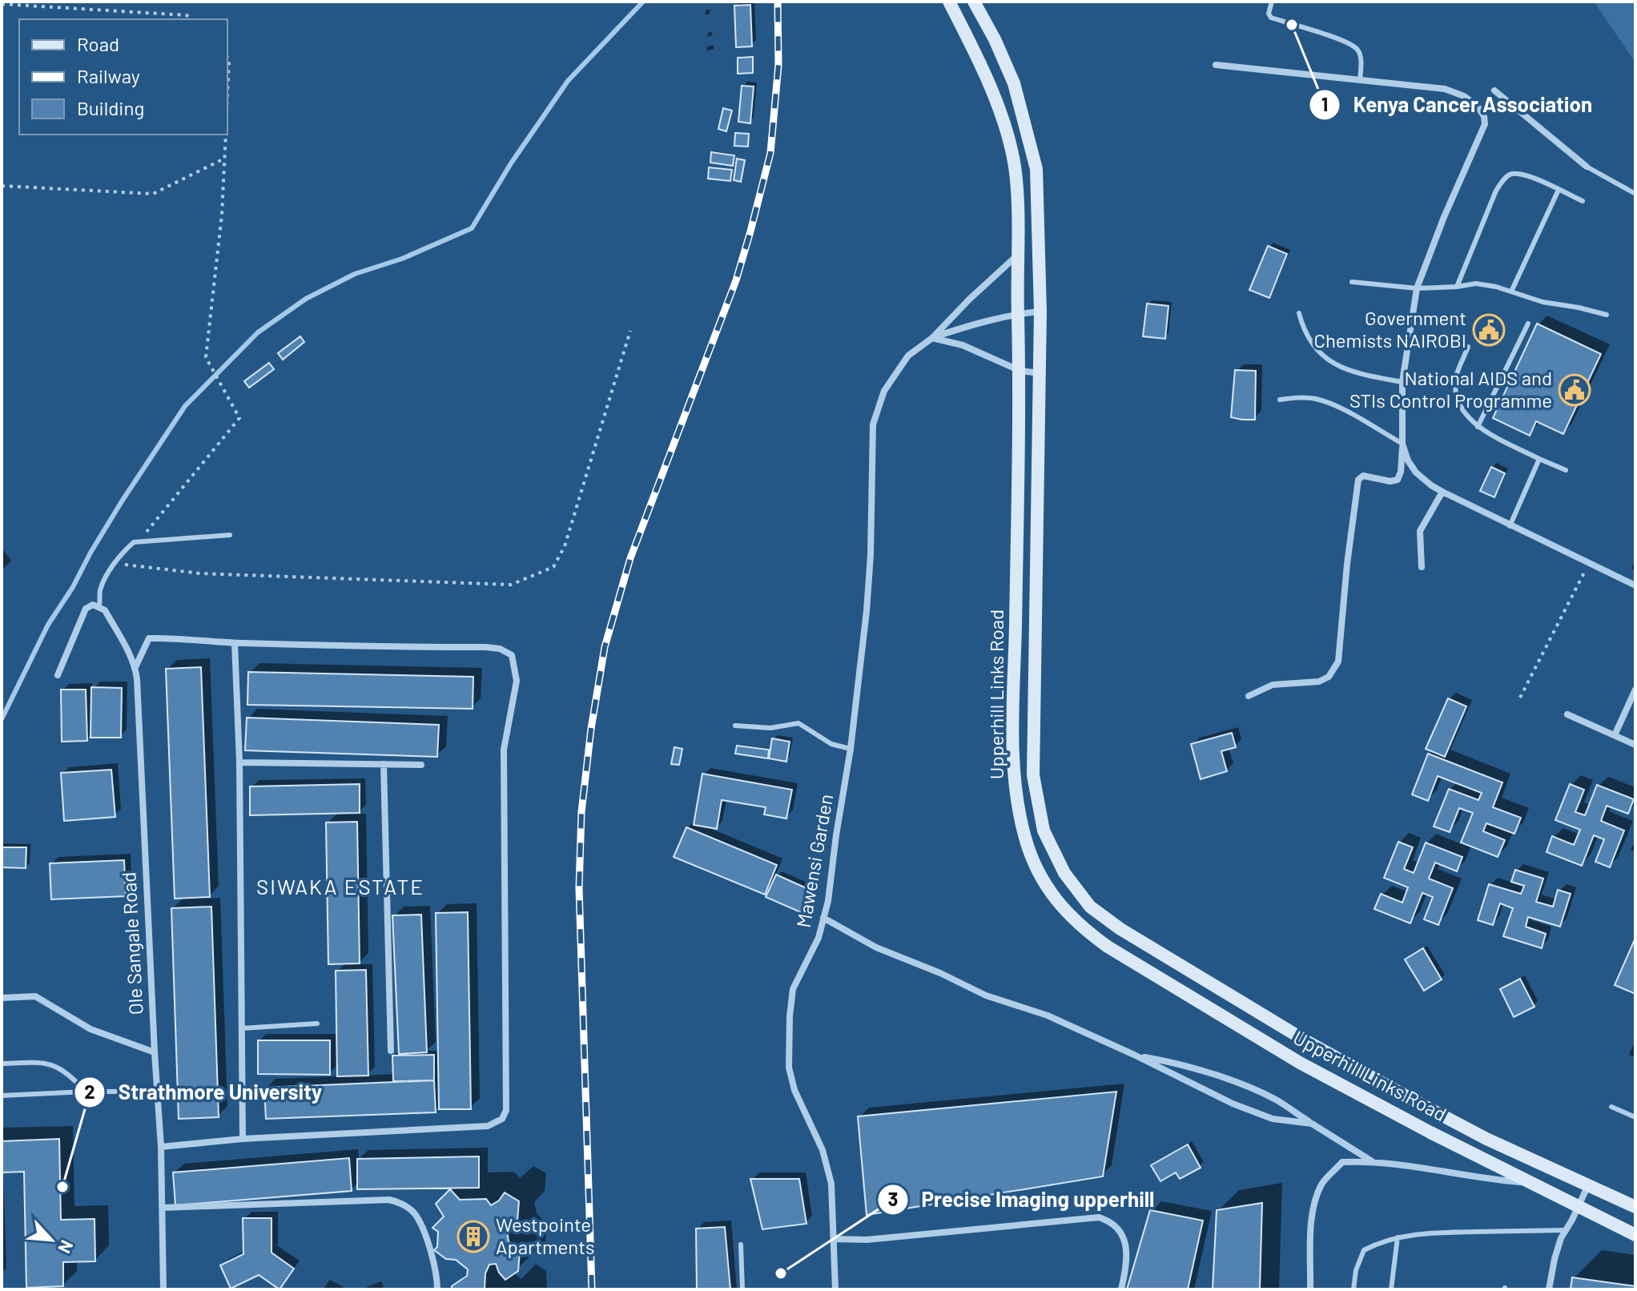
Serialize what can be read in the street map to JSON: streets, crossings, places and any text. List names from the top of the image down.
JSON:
{
  "streets": {
    "street": ["Upperhill Links Road", "Mawensi Garden", "Ole Sangale Road"]
  },
  "districts": ["SIWAKA ESTATE"],
  "places": {
    "other": ["Kenya Cancer Association", "Strathmore University", "Precise Imaging upperhill"],
    "public building": ["Government Chemists NAIROBI", "National AIDS and STIs Control Programme"],
    "building": ["Westpointe Apartments"]
  },
  "legend": ["Road", "Railway", "Building"],
  "north": "bottom right"
}
